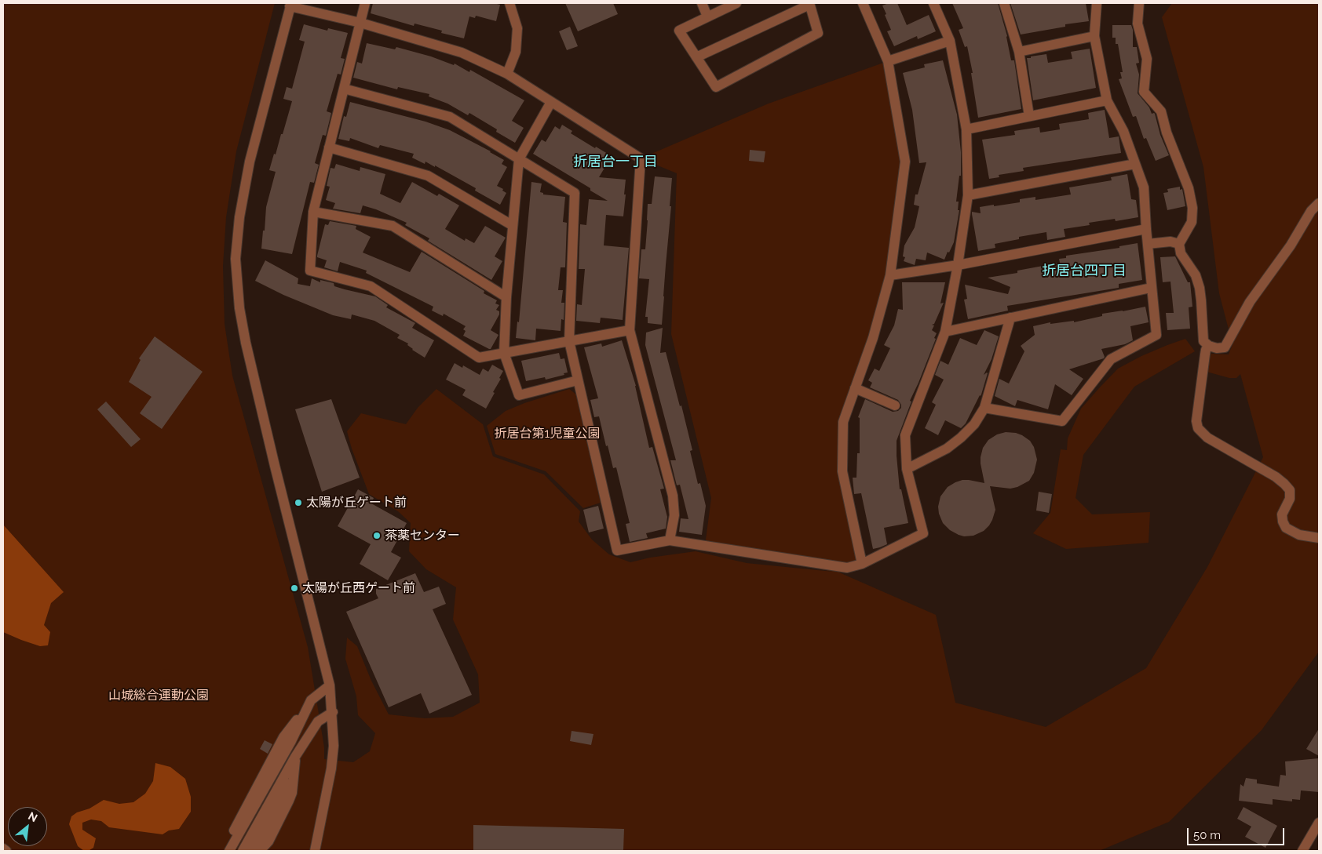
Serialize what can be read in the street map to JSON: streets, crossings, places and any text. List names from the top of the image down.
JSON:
{
  "districts": ["折居台一丁目", "折居台四丁目"],
  "parks": ["折居台第1児童公園", "山城総合運動公園"],
  "places": ["太陽が丘ゲート前", "茶薬センター", "太陽が丘西ゲート前"],
  "scale_bar": "50 m",
  "north": "top right"
}
